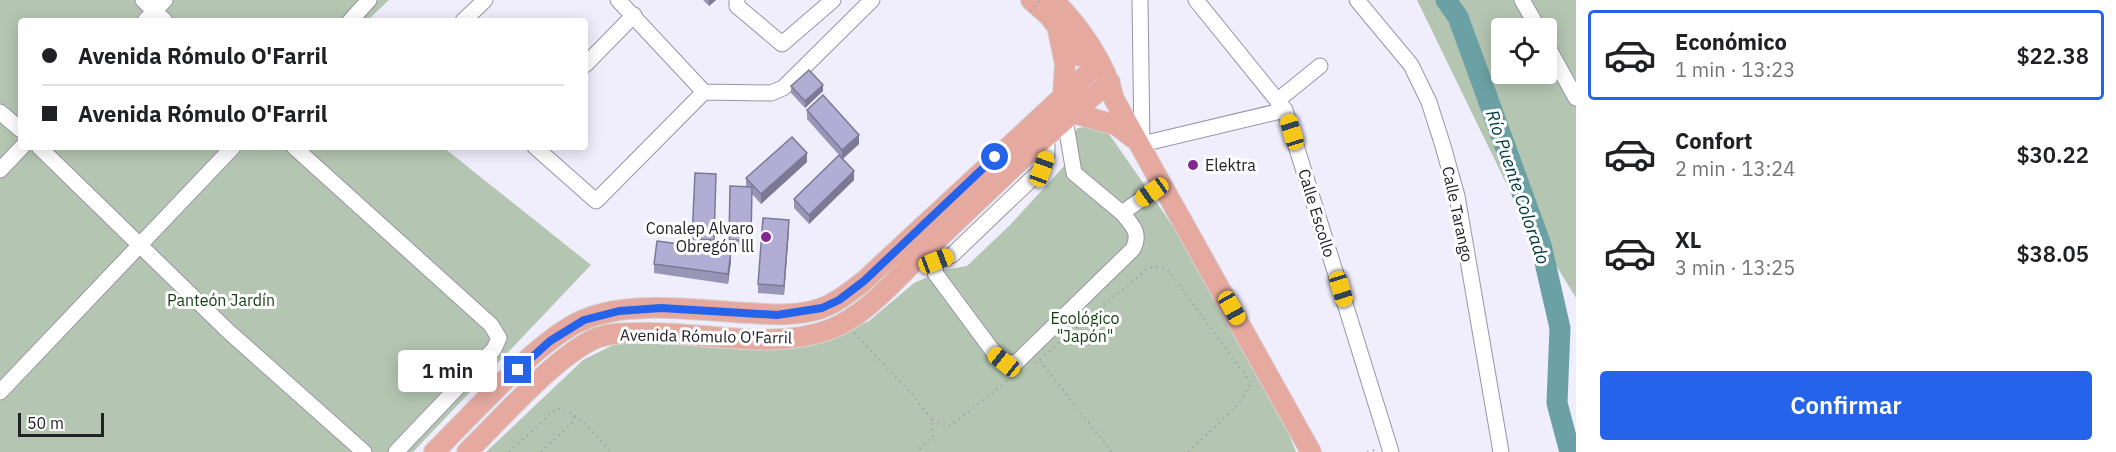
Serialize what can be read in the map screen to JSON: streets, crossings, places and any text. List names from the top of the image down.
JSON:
{
  "streets": {
    "main road": ["Avenida Rómulo O'Farril"],
    "street": ["Calle Escollo", "Calle Tarango"]
  },
  "water": ["Río Puente Colorado"],
  "parks": ["Panteón Jardín", "Ecológico \"Japón\""],
  "places": ["Elektra", "Conalep Alvaro Obregón lll"],
  "scale_bar": "50 m",
  "page": {
    "list": [
      {
        "name": "Económico",
        "note": "1 min · 13:23",
        "value": "$22.38"
      },
      {
        "name": "Confort",
        "note": "2 min · 13:24",
        "value": "$30.22"
      },
      {
        "name": "XL",
        "note": "3 min · 13:25",
        "value": "$38.05"
      }
    ],
    "banner": ["Avenida Rómulo O'Farril", "Avenida Rómulo O'Farril"],
    "bubble": "1 min",
    "buttons": "Confirmar",
    "scale": "50 m"
  }
}
